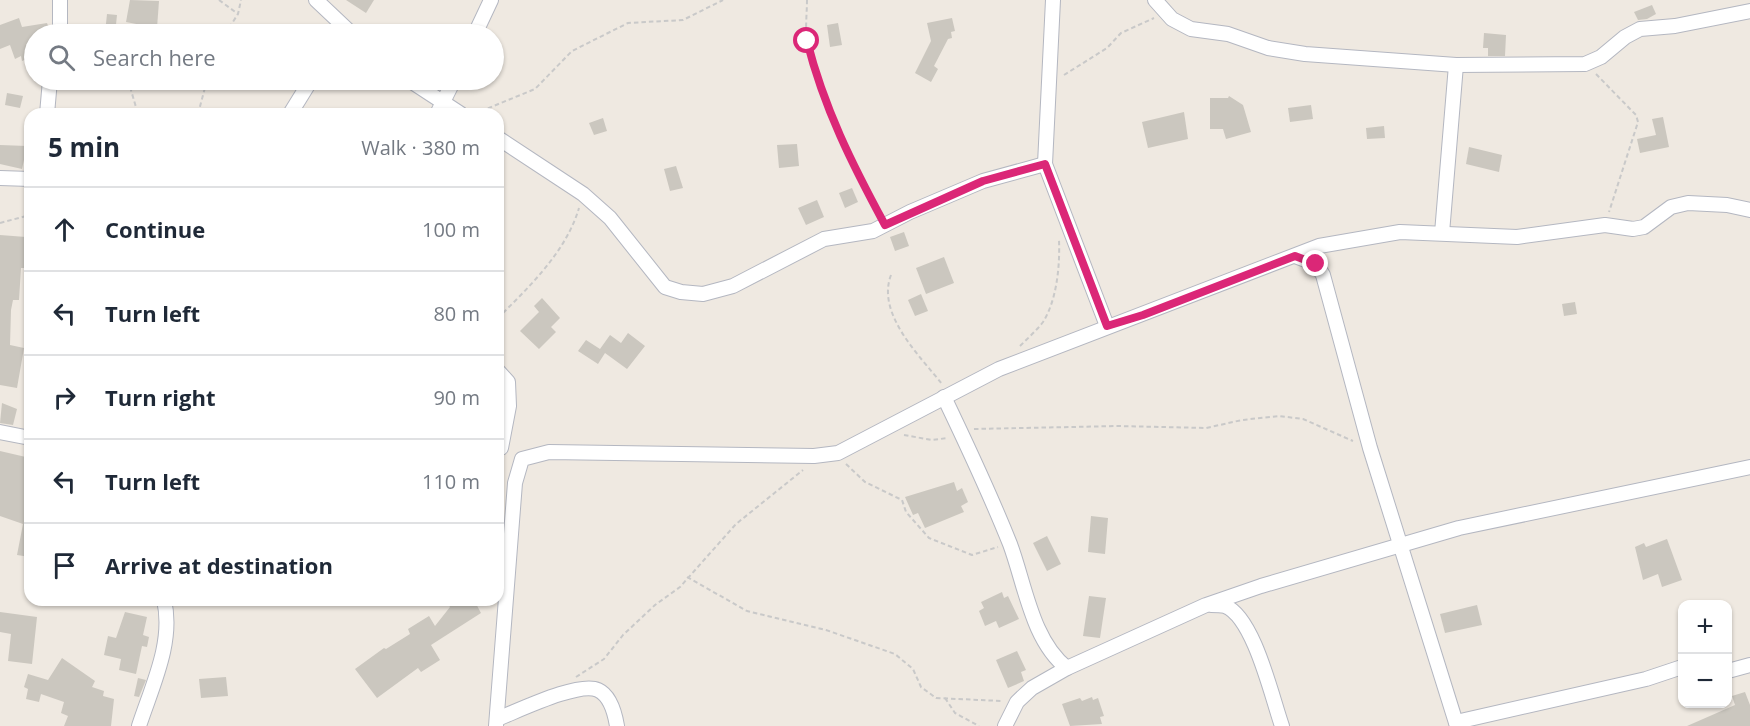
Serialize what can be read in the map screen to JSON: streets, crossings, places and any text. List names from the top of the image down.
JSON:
{
  "page": {
    "search": "Search here",
    "heading": ["5 min", "Walk · 380 m"],
    "list": [
      ["Continue", "100 m"],
      ["Turn left", "80 m"],
      ["Turn right", "90 m"],
      ["Turn left", "110 m"],
      "Arrive at destination"
    ],
    "map_buttons": ["+", "−"]
  }
}
